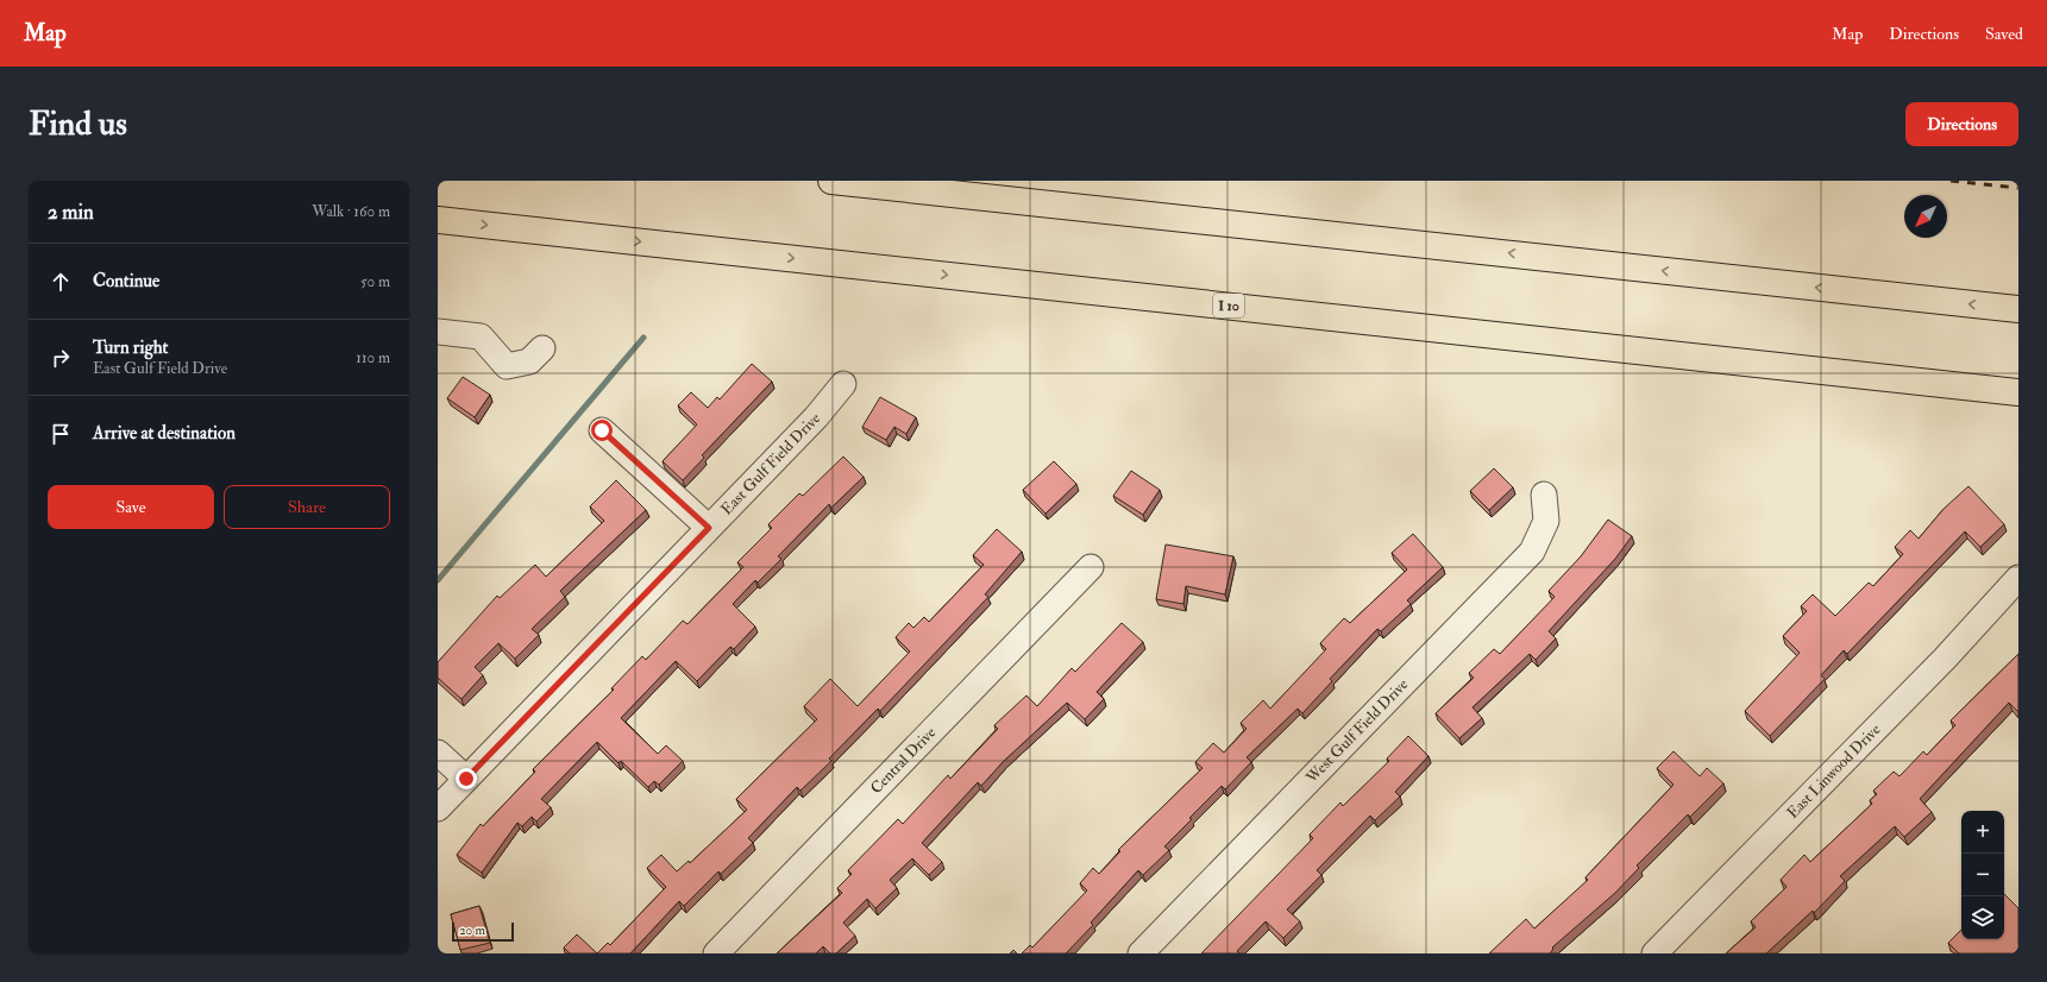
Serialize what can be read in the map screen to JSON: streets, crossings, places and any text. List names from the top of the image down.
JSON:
{
  "streets": {
    "highway": ["I 10"],
    "street": [
      "East Gulf Field Drive",
      "West Gulf Field Drive",
      "Central Drive",
      "East Linwood Drive"
    ]
  },
  "scale_bar": "20 m",
  "north": "bottom left",
  "page": {
    "header": "Map",
    "nav": ["Map", "Directions", "Saved"],
    "buttons": [
      "Directions",
      ["Save", "Share"]
    ],
    "title": "Find us",
    "heading": ["2 min", "Walk · 160 m"],
    "list": [
      ["Continue", "50 m"],
      ["Turn right", "East Gulf Field Drive", "110 m"],
      "Arrive at destination"
    ],
    "map_buttons": ["+", "−"],
    "scale": "20 m"
  }
}
